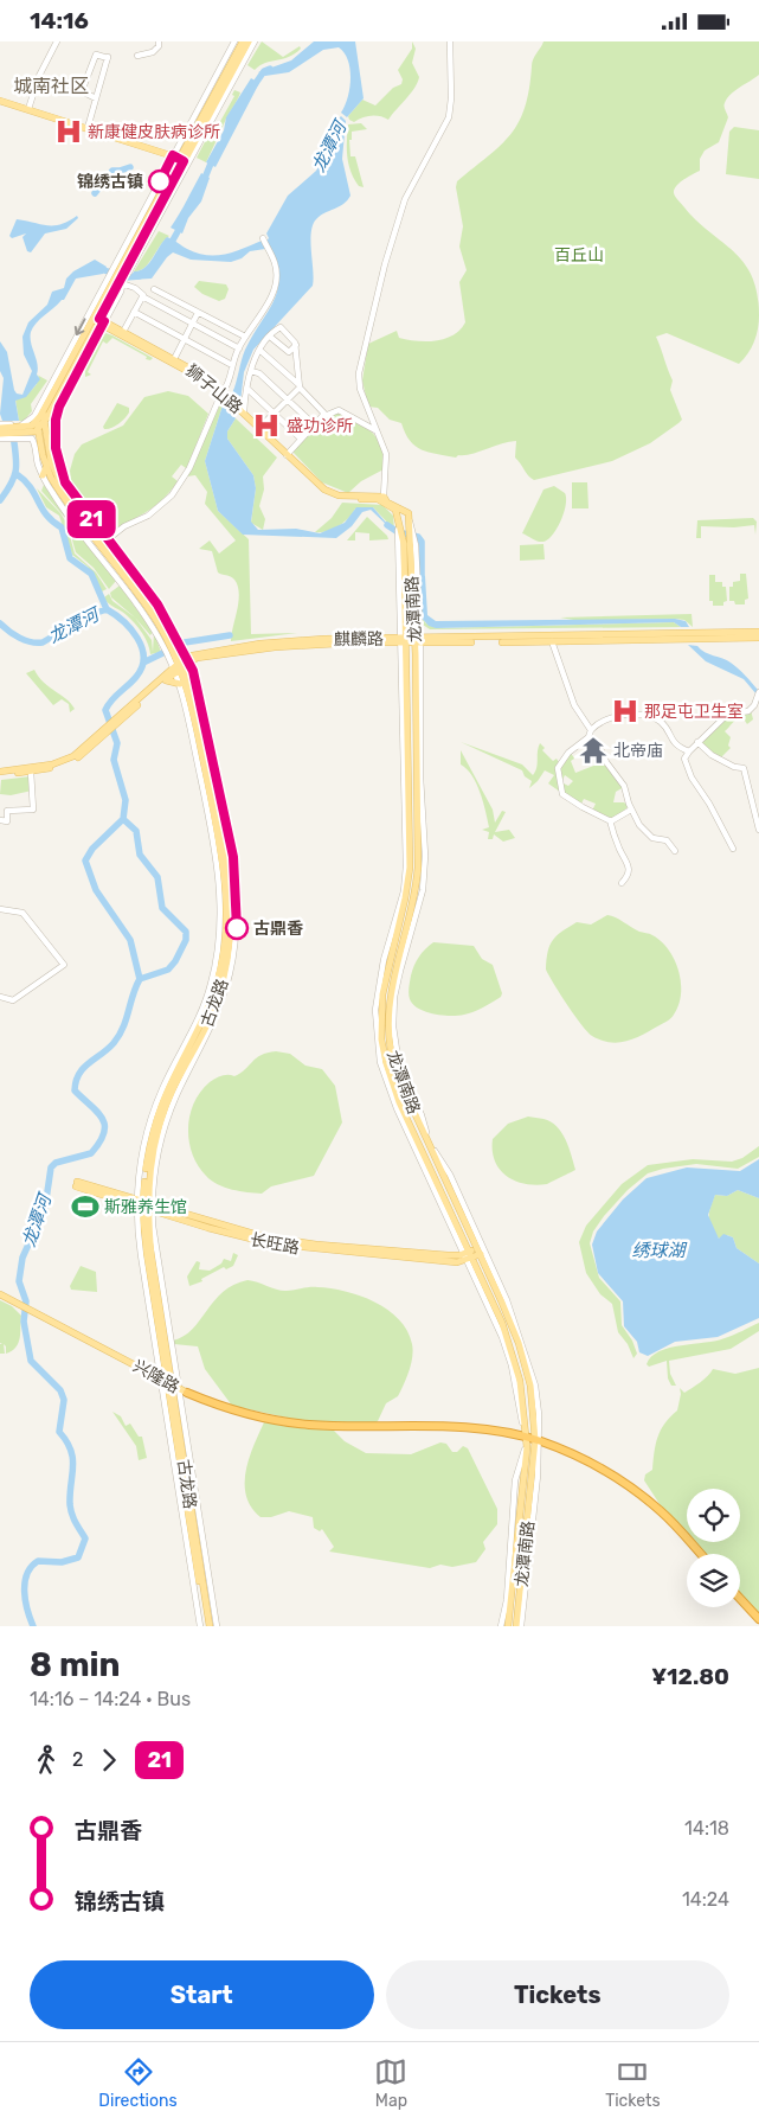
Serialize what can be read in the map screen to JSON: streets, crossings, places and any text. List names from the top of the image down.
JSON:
{
  "streets": {
    "main road": [
      "狮子山路",
      "龙潭南路",
      "麒麟路",
      "古龙路",
      "长旺路",
      "兴隆路"
    ]
  },
  "crossings": [
    ["狮子山路", "龙潭南路"],
    ["狮子山路", "古龙路"],
    ["龙潭南路", "麒麟路"],
    ["龙潭南路", "长旺路"],
    ["麒麟路", "古龙路"],
    ["古龙路", "长旺路"],
    ["古龙路", "兴隆路"]
  ],
  "districts": ["城南社区"],
  "water": ["龙潭河", "绣球湖"],
  "parks": ["百丘山"],
  "places": {
    "hospital": ["新康健皮肤病诊所", "盛功诊所", "那足屯卫生室"],
    "other": ["锦绣古镇", "古鼎香"],
    "temple": ["北帝庙"],
    "sports": ["斯雅养生馆"]
  },
  "lines": ["bus line 21"],
  "page": {
    "status": "14:16",
    "on_map": "21",
    "heading": ["8 min", "14:16 – 14:24 · Bus", "¥12.80"],
    "legs": ["2", "21"],
    "list": [
      {
        "name": "古鼎香",
        "value": "14:18"
      },
      {
        "name": "锦绣古镇",
        "value": "14:24"
      }
    ],
    "buttons": ["Start", "Tickets"],
    "tabs": ["Directions", "Map", "Tickets"]
  }
}
